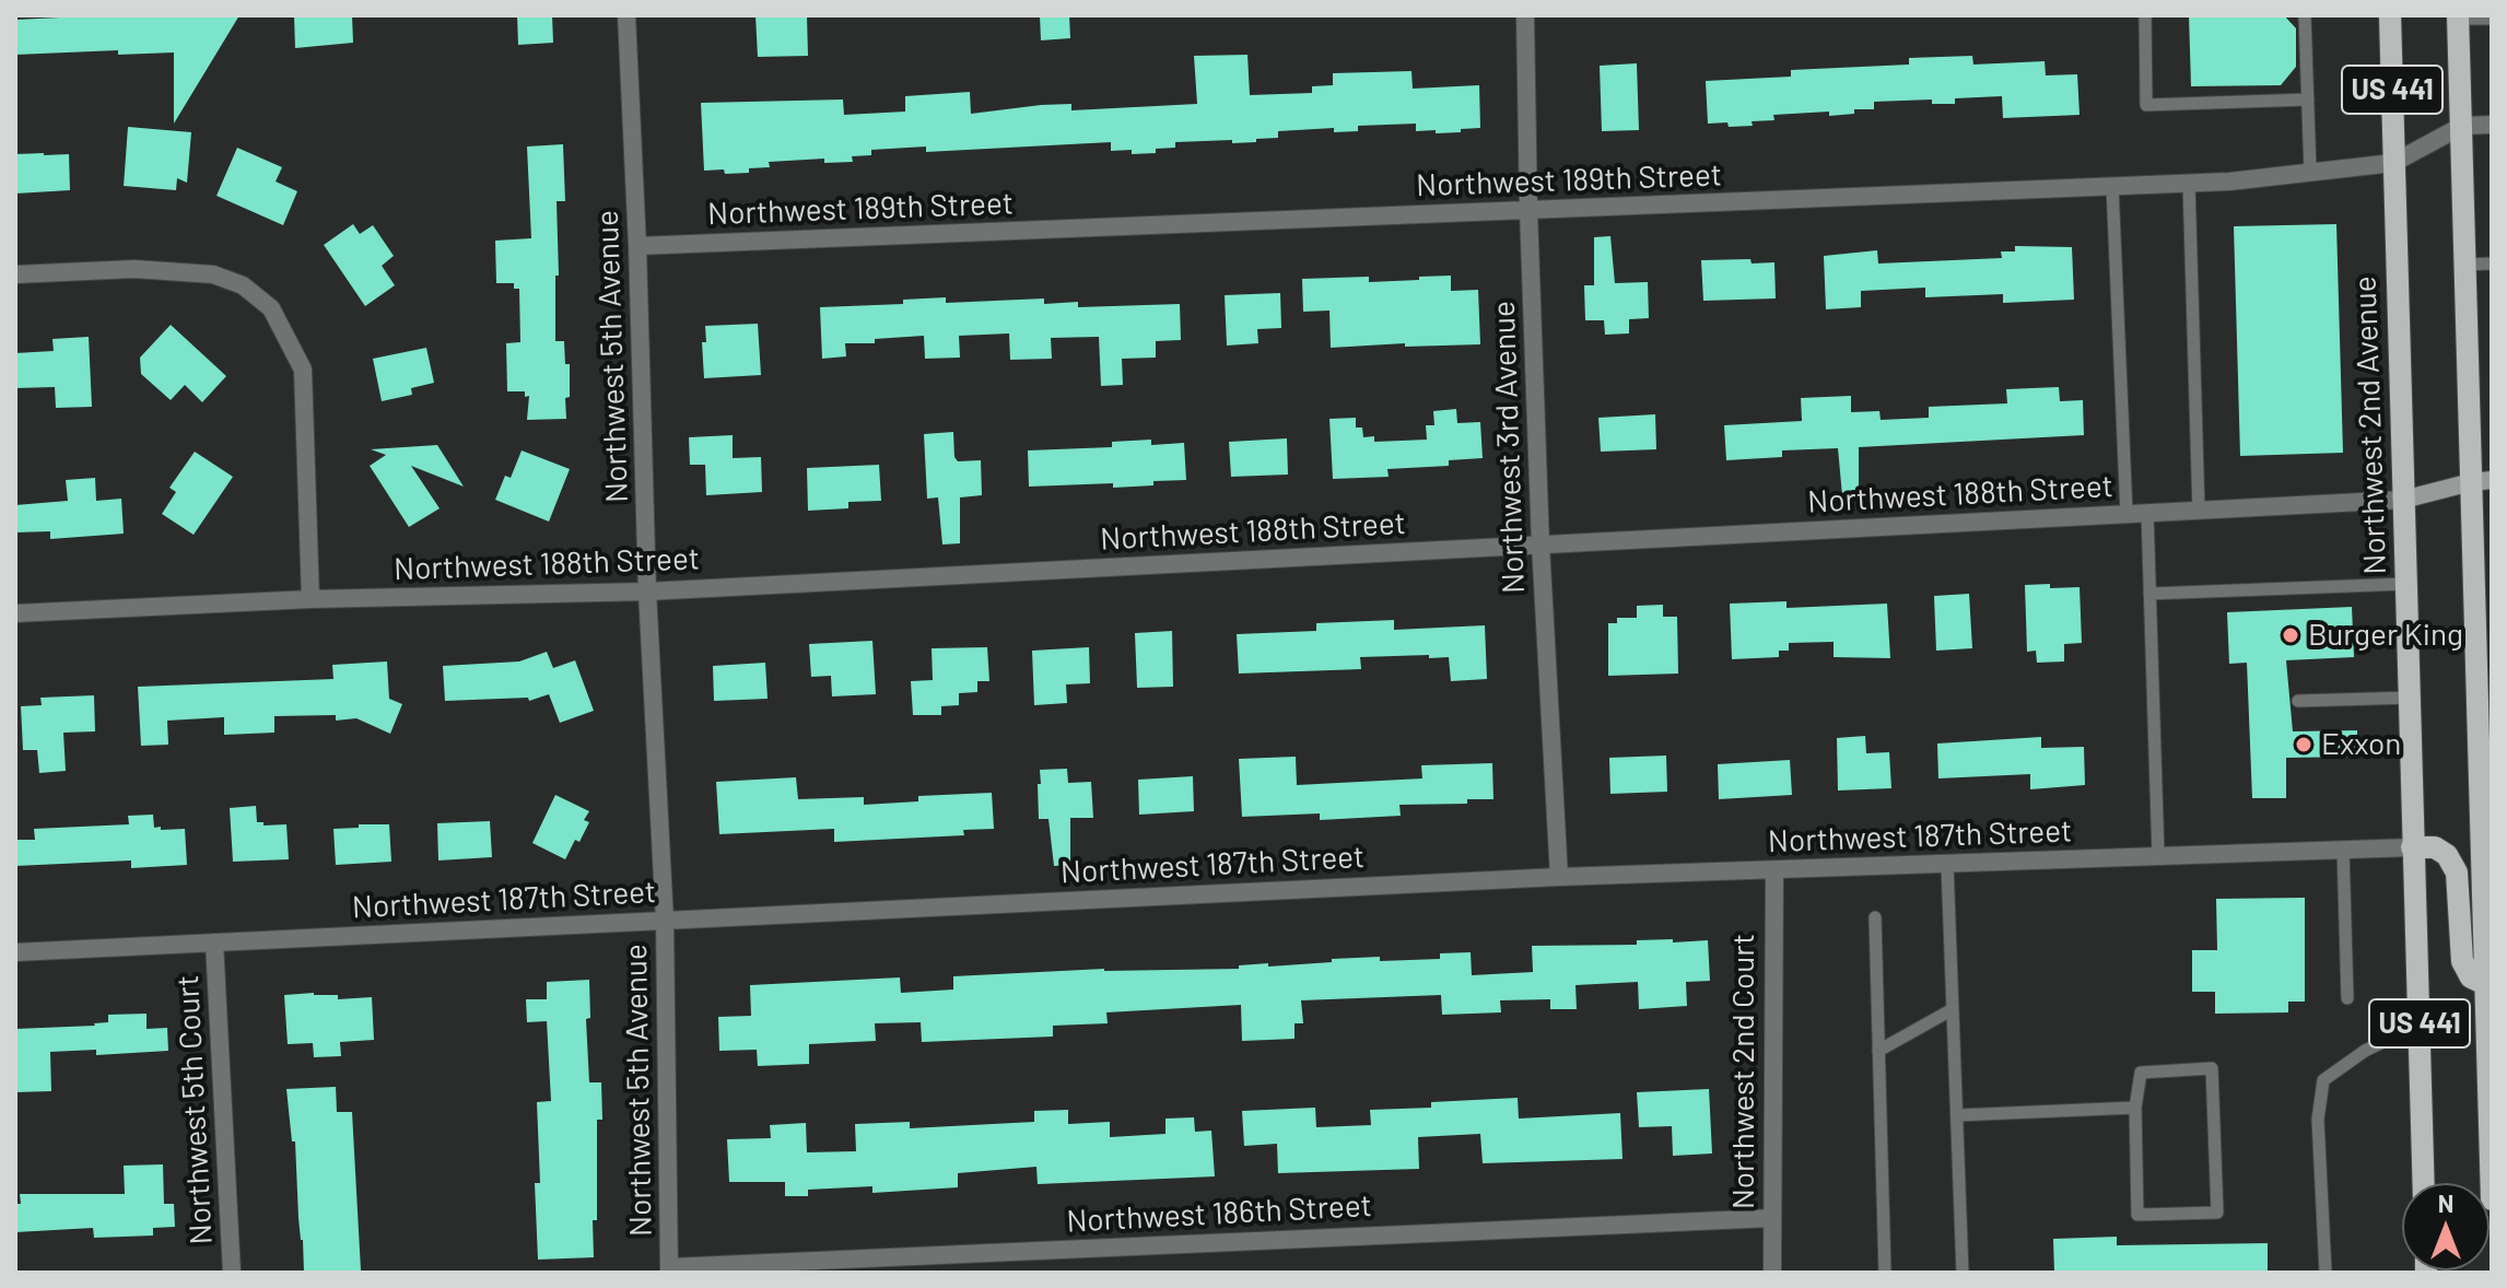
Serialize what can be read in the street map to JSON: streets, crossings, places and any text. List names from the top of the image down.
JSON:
{
  "streets": {
    "main road": ["US 441", "Northwest 2nd Avenue"],
    "street": [
      "Northwest 189th Street",
      "Northwest 5th Avenue",
      "Northwest 3rd Avenue",
      "Northwest 188th Street",
      "Northwest 187th Street",
      "Northwest 2nd Court",
      "Northwest 5th Court",
      "Northwest 186th Street"
    ]
  },
  "crossings": [
    ["US 441", "Northwest 189th Street"],
    ["US 441", "Northwest 188th Street"],
    ["Northwest 189th Street", "Northwest 5th Avenue"],
    ["Northwest 189th Street", "Northwest 2nd Avenue"],
    ["Northwest 189th Street", "Northwest 3rd Avenue"],
    ["Northwest 5th Avenue", "Northwest 188th Street"],
    ["Northwest 5th Avenue", "Northwest 187th Street"],
    ["Northwest 5th Avenue", "Northwest 186th Street"],
    ["Northwest 2nd Avenue", "Northwest 188th Street"],
    ["Northwest 2nd Avenue", "Northwest 187th Street"],
    ["Northwest 3rd Avenue", "Northwest 188th Street"],
    ["Northwest 3rd Avenue", "Northwest 187th Street"],
    ["Northwest 187th Street", "Northwest 2nd Court"],
    ["Northwest 187th Street", "Northwest 5th Court"],
    ["Northwest 2nd Court", "Northwest 186th Street"]
  ],
  "places": ["Burger King", "Exxon"],
  "north": "top"
}
